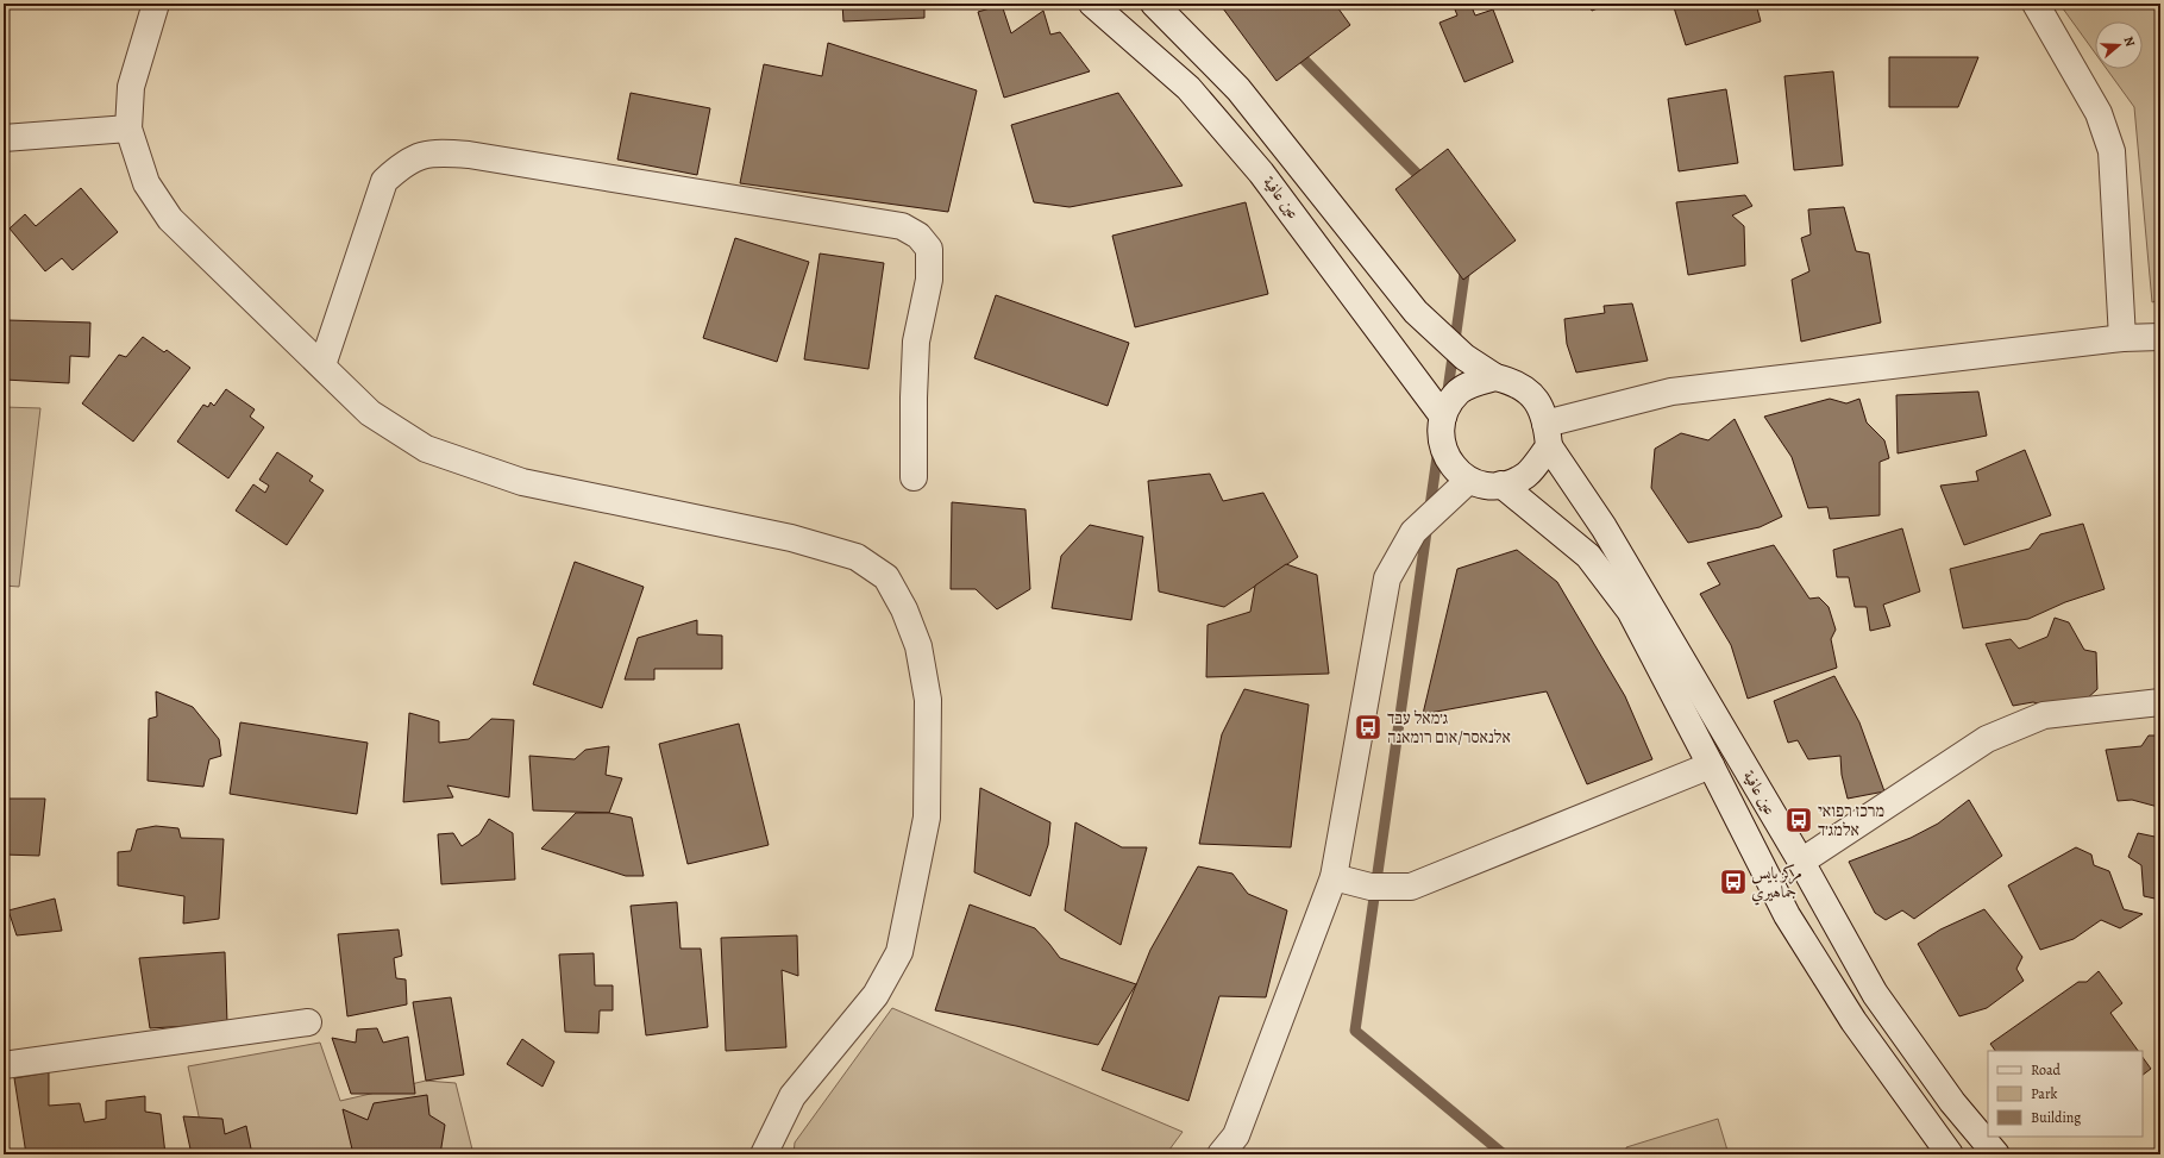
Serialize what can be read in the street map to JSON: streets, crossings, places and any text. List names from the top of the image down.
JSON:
{
  "streets": {
    "street": ["عين عافية"]
  },
  "places": {
    "bus stop": ["ג׳מאל עבד אלנאסר/אום רומאנה", "מרכז רפואי אלמג׳ד", "مركز بايس جماهيري"]
  },
  "legend": ["Road", "Park", "Building"],
  "north": "right"
}
